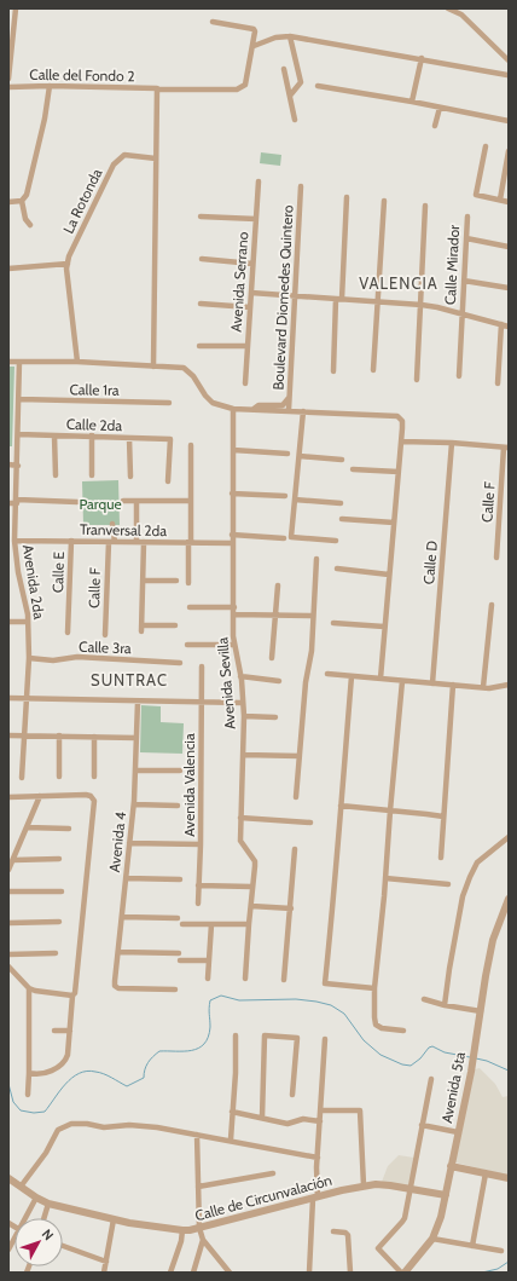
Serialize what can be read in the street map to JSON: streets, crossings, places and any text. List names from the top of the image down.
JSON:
{
  "streets": {
    "street": [
      "Calle del Fondo 2",
      "La Rotonda",
      "Calle Mirador",
      "Avenida Serrano",
      "Boulevard Diomedes Quintero",
      "Calle 1ra",
      "Calle 2da",
      "Calle F",
      "Tranversal 2da",
      "Calle D",
      "Calle E",
      "Avenida 2da",
      "Calle 3ra",
      "Avenida Sevilla",
      "Avenida Valencia",
      "Avenida 4",
      "Avenida 5ta",
      "Calle de Circunvalación"
    ]
  },
  "crossings": [
    ["Calle 1ra", "Avenida 2da"],
    ["Calle 2da", "Avenida 2da"],
    ["Calle F", "Tranversal 2da"],
    ["Tranversal 2da", "Calle E"],
    ["Tranversal 2da", "Avenida 2da"],
    ["Tranversal 2da", "Avenida Sevilla"],
    ["Avenida 2da", "Calle 3ra"],
    ["Avenida 5ta", "Calle de Circunvalación"]
  ],
  "districts": ["VALENCIA", "SUNTRAC"],
  "parks": ["Parque"],
  "north": "top right"
}
